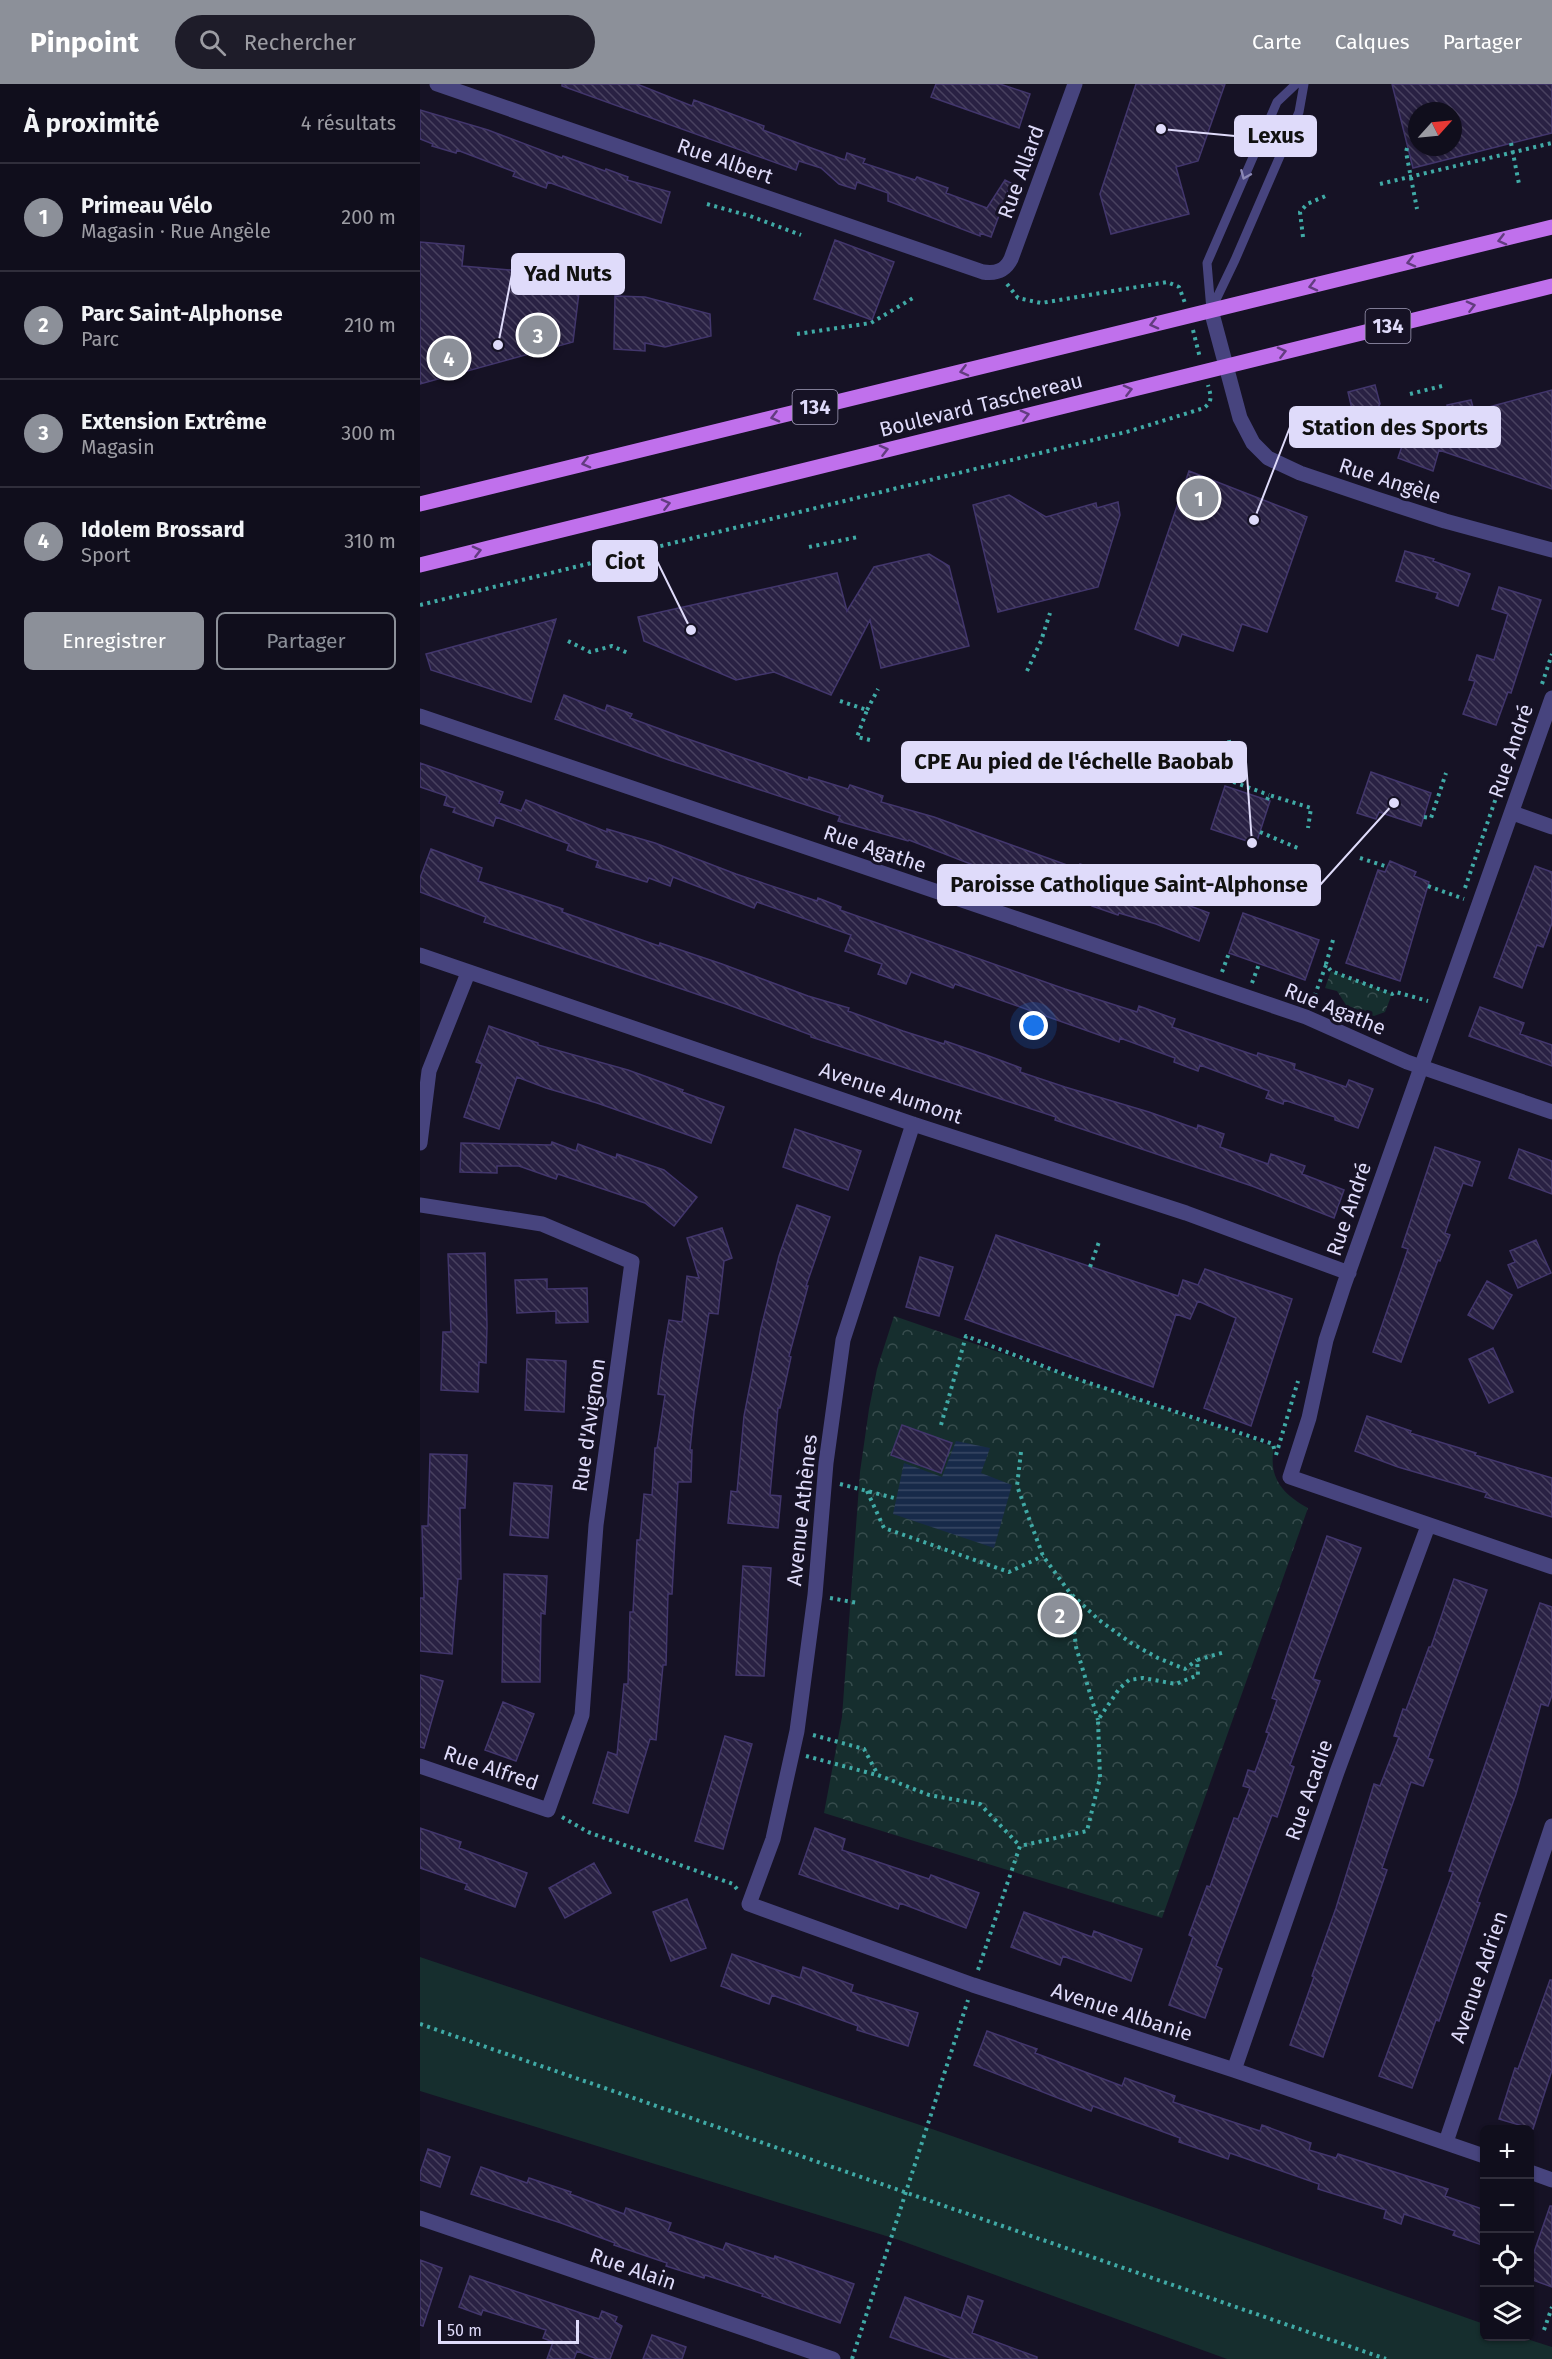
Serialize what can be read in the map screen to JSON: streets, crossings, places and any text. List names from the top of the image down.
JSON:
{
  "streets": {
    "main road": ["134", "Boulevard Taschereau"],
    "street": [
      "Rue Albert",
      "Rue Allard",
      "Rue Angèle",
      "Rue André",
      "Rue Agathe",
      "Avenue Aumont",
      "Rue d'Avignon",
      "Avenue Athènes",
      "Rue Alfred",
      "Rue Acadie",
      "Avenue Adrien",
      "Avenue Albanie",
      "Rue Alain"
    ]
  },
  "crossings": [
    ["Rue Albert", "Rue Allard"],
    ["Boulevard Taschereau", "Rue Angèle"],
    ["Rue André", "Rue Agathe"],
    ["Rue André", "Avenue Aumont"],
    ["Rue André", "Rue Acadie"],
    ["Avenue Aumont", "Avenue Athènes"],
    ["Rue d'Avignon", "Rue Alfred"],
    ["Avenue Athènes", "Avenue Albanie"],
    ["Rue Acadie", "Avenue Albanie"],
    ["Avenue Adrien", "Avenue Albanie"]
  ],
  "places": [
    "Lexus",
    "Yad Nuts",
    "Station des Sports",
    "Ciot",
    "Paroisse Catholique Saint-Alphonse",
    "CPE Au pied de l'échelle Baobab"
  ],
  "scale_bar": "50 m",
  "north": "top right",
  "page": {
    "header": "Pinpoint",
    "search": "Rechercher",
    "nav": ["Carte", "Calques", "Partager"],
    "heading": ["À proximité", "4 résultats"],
    "list": [
      {
        "mark": "1",
        "name": "Primeau Vélo",
        "note": "Magasin · Rue Angèle",
        "value": "200 m"
      },
      {
        "mark": "2",
        "name": "Parc Saint-Alphonse",
        "note": "Parc",
        "value": "210 m"
      },
      {
        "mark": "3",
        "name": "Extension Extrême",
        "note": "Magasin",
        "value": "300 m"
      },
      {
        "mark": "4",
        "name": "Idolem Brossard",
        "note": "Sport",
        "value": "310 m"
      }
    ],
    "pins": [
      "3",
      "4",
      "1",
      "2"
    ],
    "buttons": ["Enregistrer", "Partager"],
    "map_buttons": ["+", "−"],
    "scale": "50 m"
  }
}
